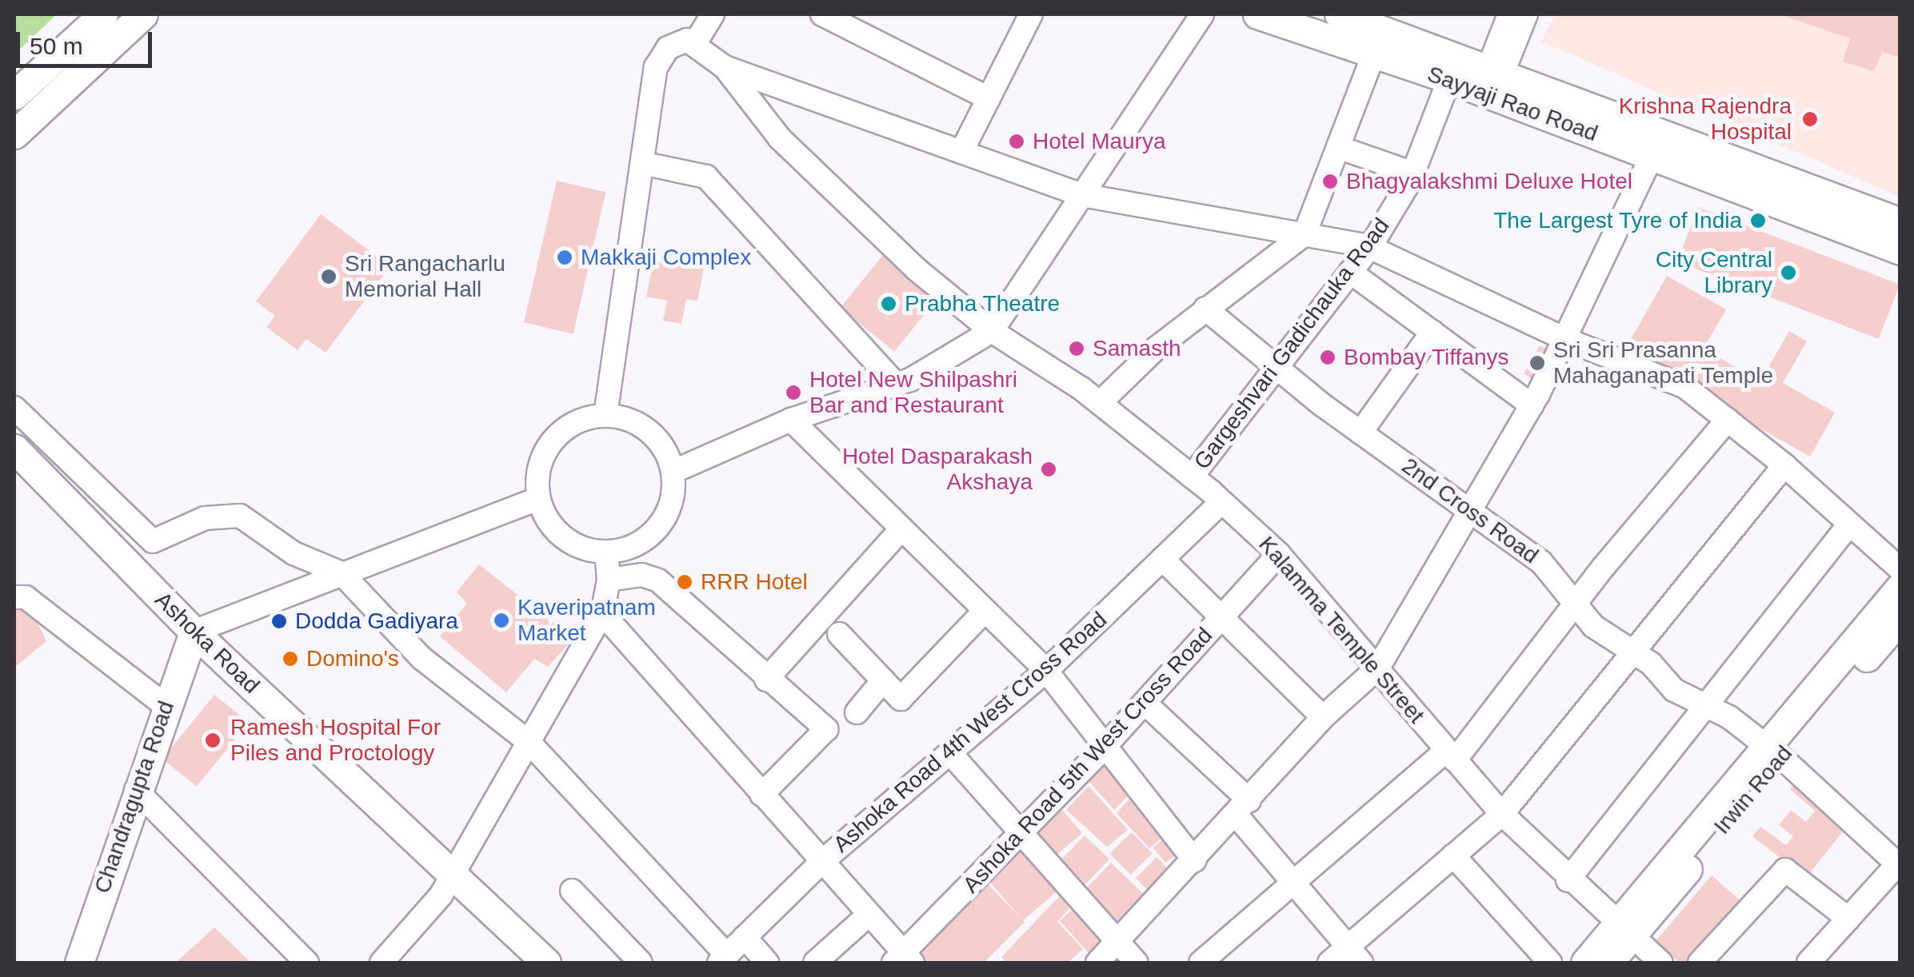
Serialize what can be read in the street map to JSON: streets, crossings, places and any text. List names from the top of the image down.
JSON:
{
  "streets": {
    "main road": [
      "Sayyaji Rao Road",
      "Ashoka Road",
      "Irwin Road",
      "Chandragupta Road"
    ],
    "street": [
      "Gargeshvari Gadichauka Road",
      "2nd Cross Road",
      "Kalamma Temple Street",
      "Ashoka Road 4th West Cross Road",
      "Ashoka Road 5th West Cross Road"
    ]
  },
  "crossings": [
    ["Sayyaji Rao Road", "Gargeshvari Gadichauka Road"],
    ["Gargeshvari Gadichauka Road", "2nd Cross Road"],
    ["Gargeshvari Gadichauka Road", "Kalamma Temple Street"],
    ["2nd Cross Road", "Irwin Road"],
    ["Kalamma Temple Street", "Ashoka Road 4th West Cross Road"],
    ["Kalamma Temple Street", "Ashoka Road 5th West Cross Road"],
    ["Kalamma Temple Street", "Irwin Road"],
    ["Ashoka Road", "Chandragupta Road"]
  ],
  "places": [
    "Krishna Rajendra Hospital",
    "Hotel Maurya",
    "Bhagyalakshmi Deluxe Hotel",
    "The Largest Tyre of India",
    "Makkaji Complex",
    "City Central Library",
    "Sri Rangacharlu Memorial Hall",
    "Prabha Theatre",
    "Samasth",
    "Bombay Tiffanys",
    "Sri Sri Prasanna Mahaganapati Temple",
    "Hotel New Shilpashri Bar and Restaurant",
    "Hotel Dasparakash Akshaya",
    "RRR Hotel",
    "Kaveripatnam Market",
    "Dodda Gadiyara",
    "Domino's",
    "Ramesh Hospital For Piles and Proctology"
  ],
  "scale_bar": "50 m"
}
